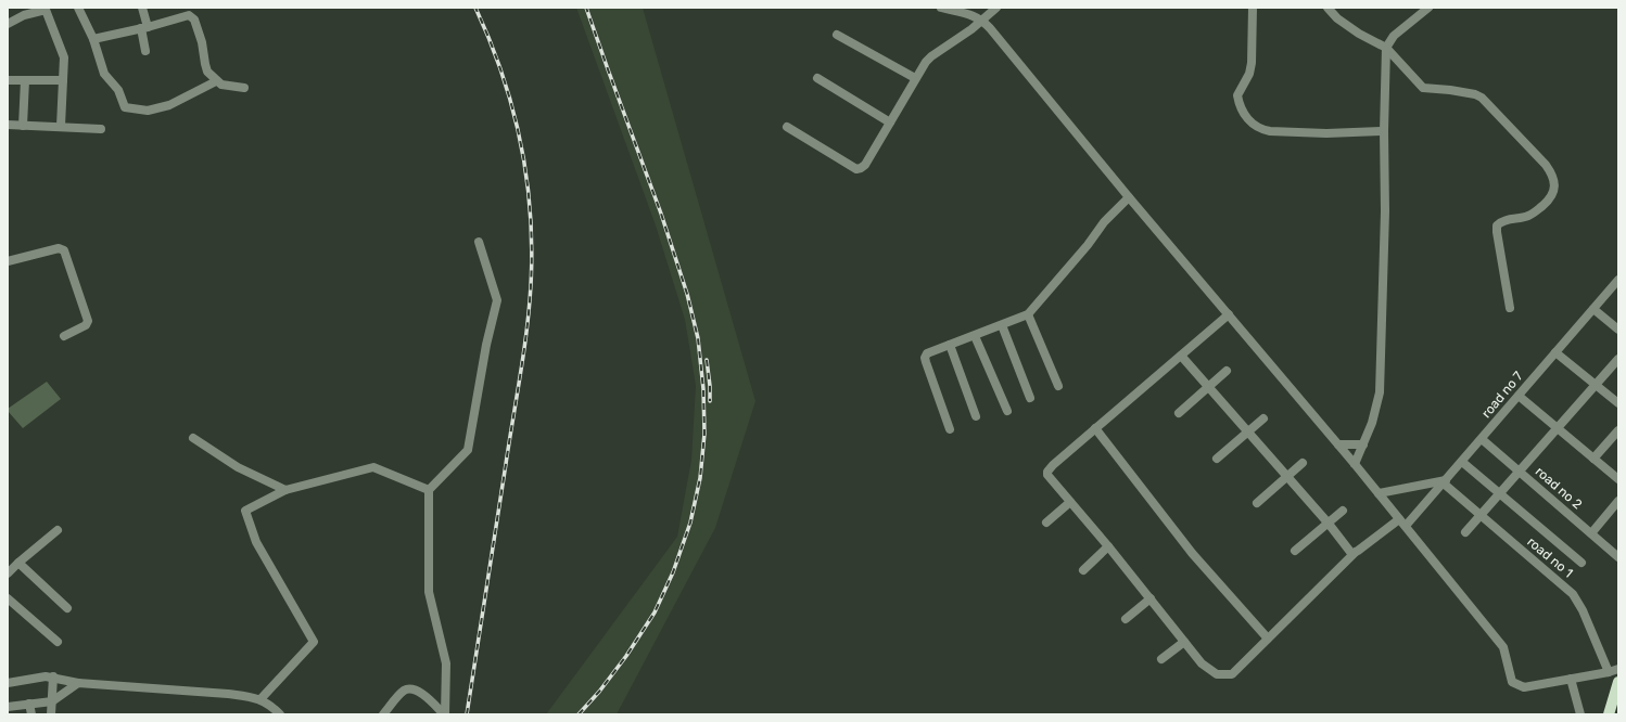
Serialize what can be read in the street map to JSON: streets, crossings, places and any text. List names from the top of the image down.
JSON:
{
  "streets": {
    "street": ["road no 7", "road no 2", "road no 1"]
  },
  "crossings": [
    ["road no 7", "road no 2"],
    ["road no 7", "road no 1"]
  ]
}
